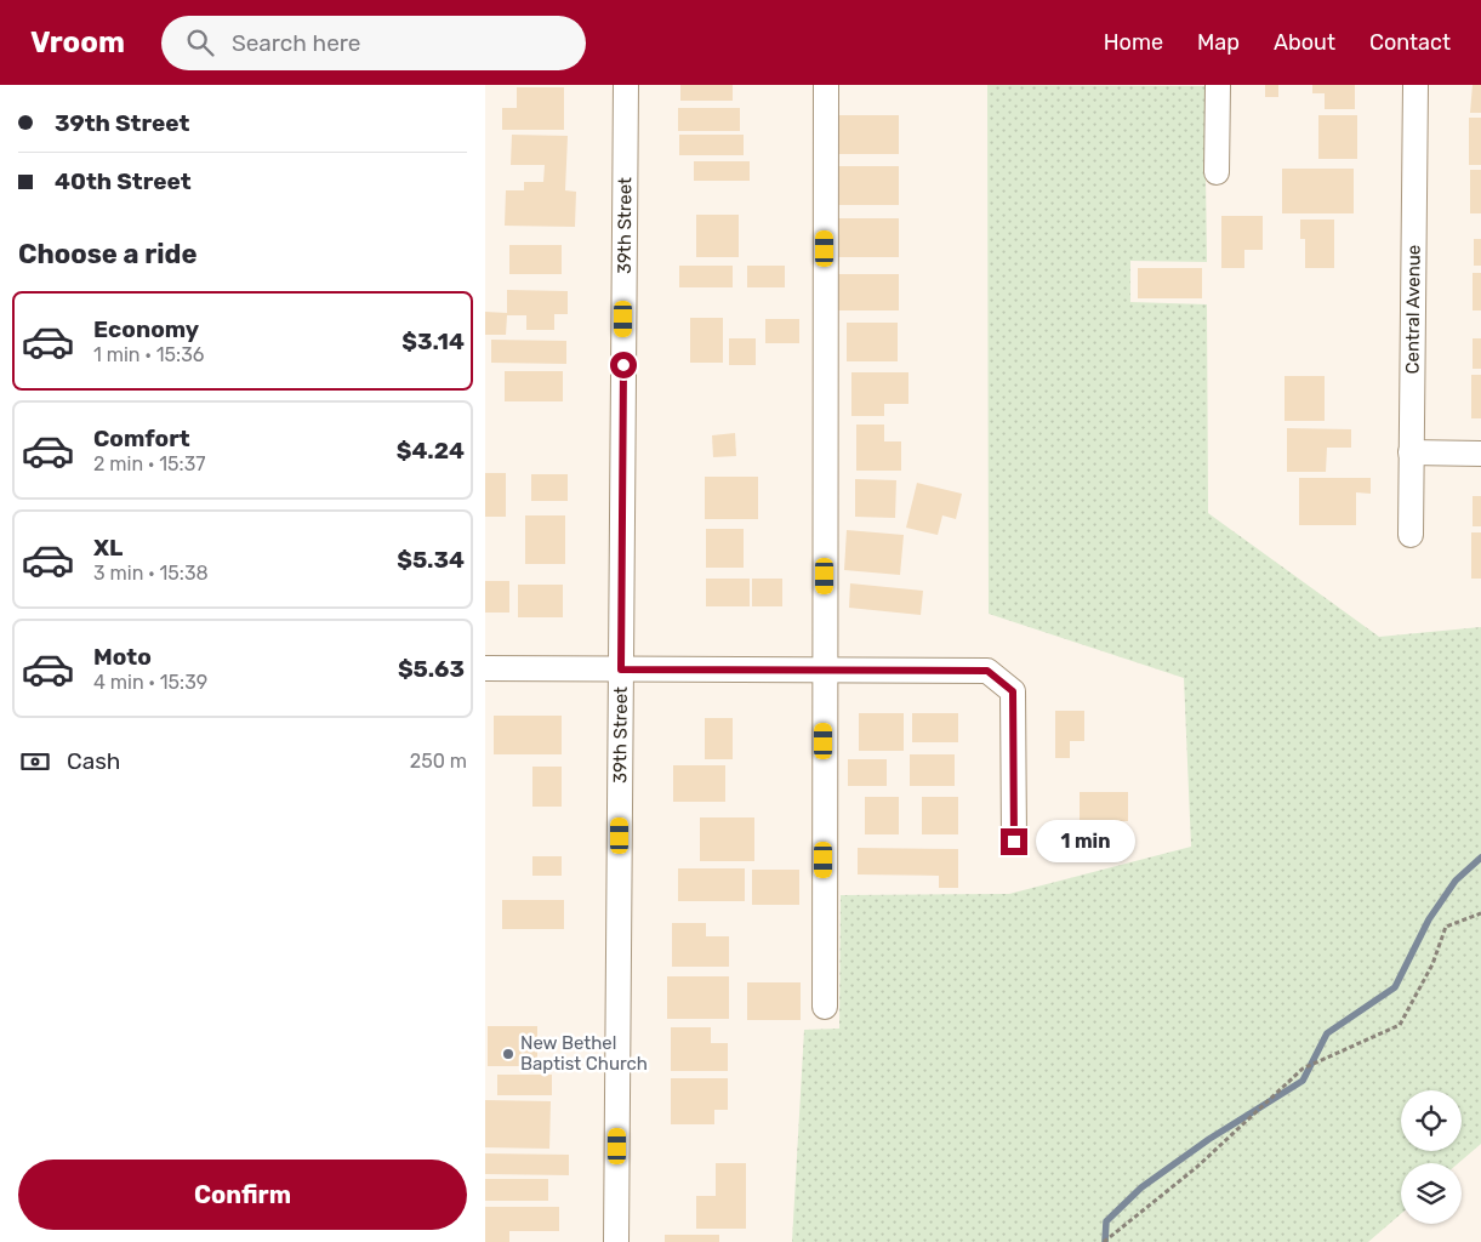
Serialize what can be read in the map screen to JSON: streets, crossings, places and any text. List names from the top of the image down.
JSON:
{
  "streets": {
    "street": ["39th Street", "Central Avenue"]
  },
  "places": ["New Bethel Baptist Church"],
  "page": {
    "header": "Vroom",
    "search": "Search here",
    "nav": [
      "Home",
      "Map",
      "About",
      "Contact"
    ],
    "banner": ["39th Street", "40th Street"],
    "heading": "Choose a ride",
    "list": [
      {
        "name": "Economy",
        "note": "1 min · 15:36",
        "value": "$3.14"
      },
      {
        "name": "Comfort",
        "note": "2 min · 15:37",
        "value": "$4.24"
      },
      {
        "name": "XL",
        "note": "3 min · 15:38",
        "value": "$5.34"
      },
      {
        "name": "Moto",
        "note": "4 min · 15:39",
        "value": "$5.63"
      }
    ],
    "pay": ["Cash", "250 m"],
    "bubble": "1 min",
    "buttons": "Confirm"
  }
}
